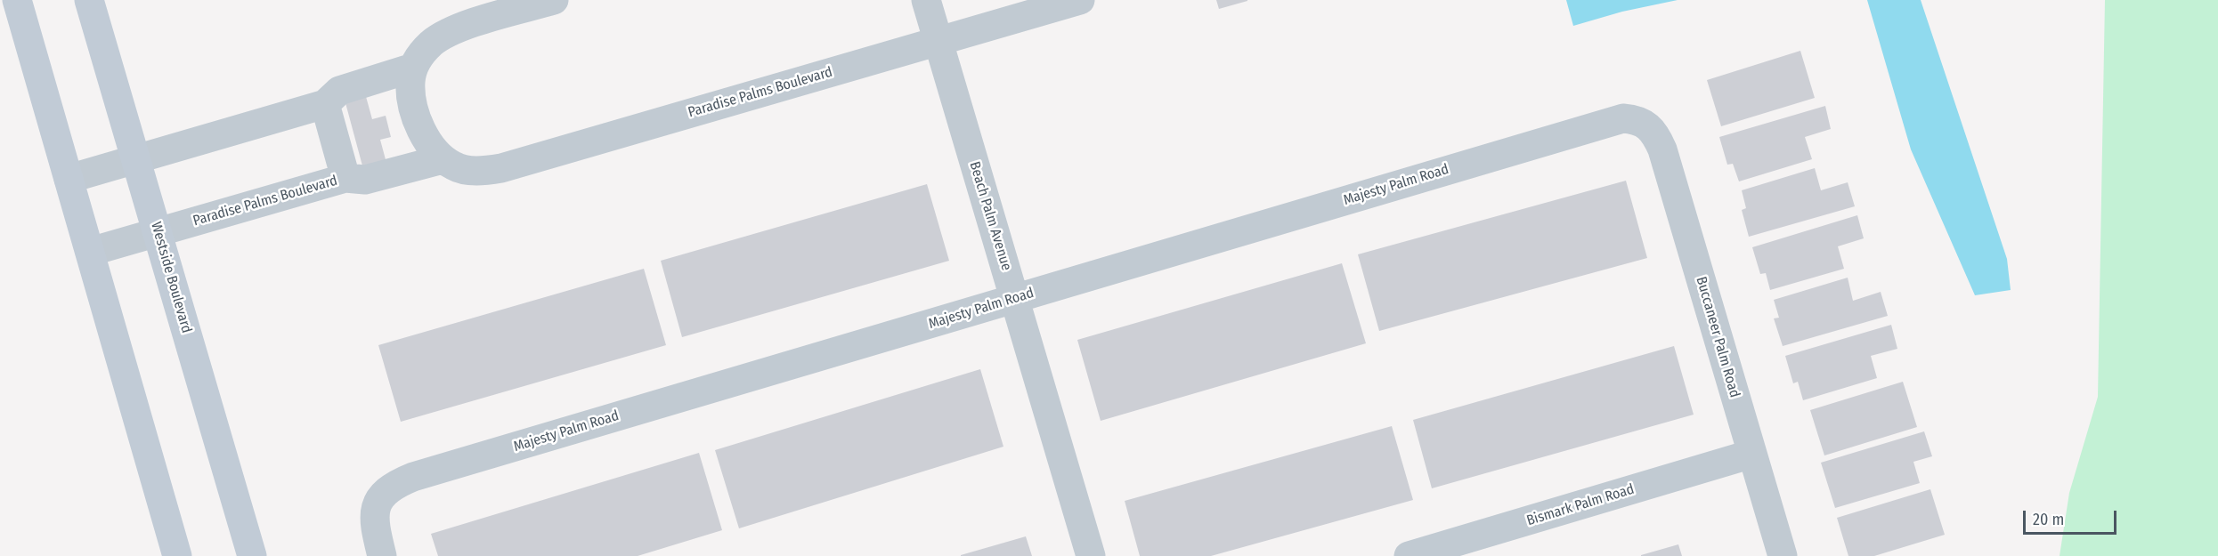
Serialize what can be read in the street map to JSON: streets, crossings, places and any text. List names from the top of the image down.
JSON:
{
  "streets": {
    "street": [
      "Paradise Palms Boulevard",
      "Majesty Palm Road",
      "Beach Palm Avenue",
      "Westside Boulevard",
      "Buccaneer Palm Road",
      "Bismark Palm Road"
    ]
  },
  "crossings": [
    ["Paradise Palms Boulevard", "Beach Palm Avenue"],
    ["Paradise Palms Boulevard", "Westside Boulevard"],
    ["Majesty Palm Road", "Beach Palm Avenue"],
    ["Majesty Palm Road", "Buccaneer Palm Road"],
    ["Buccaneer Palm Road", "Bismark Palm Road"]
  ],
  "scale_bar": "20 m"
}
